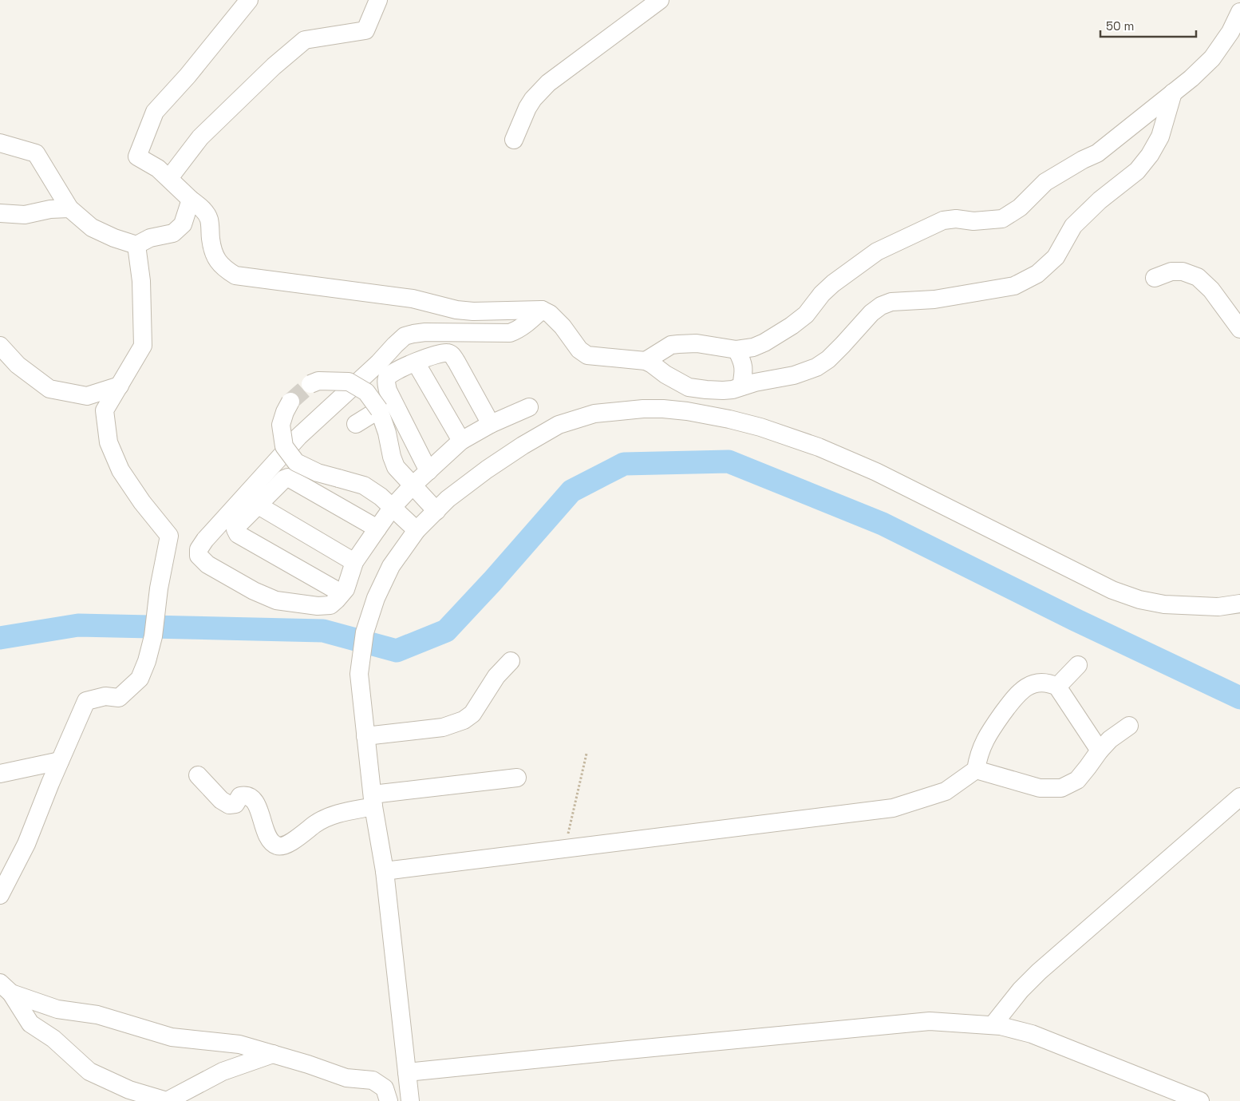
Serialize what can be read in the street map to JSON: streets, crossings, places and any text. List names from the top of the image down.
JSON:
{
  "scale_bar": "50 m"
}
